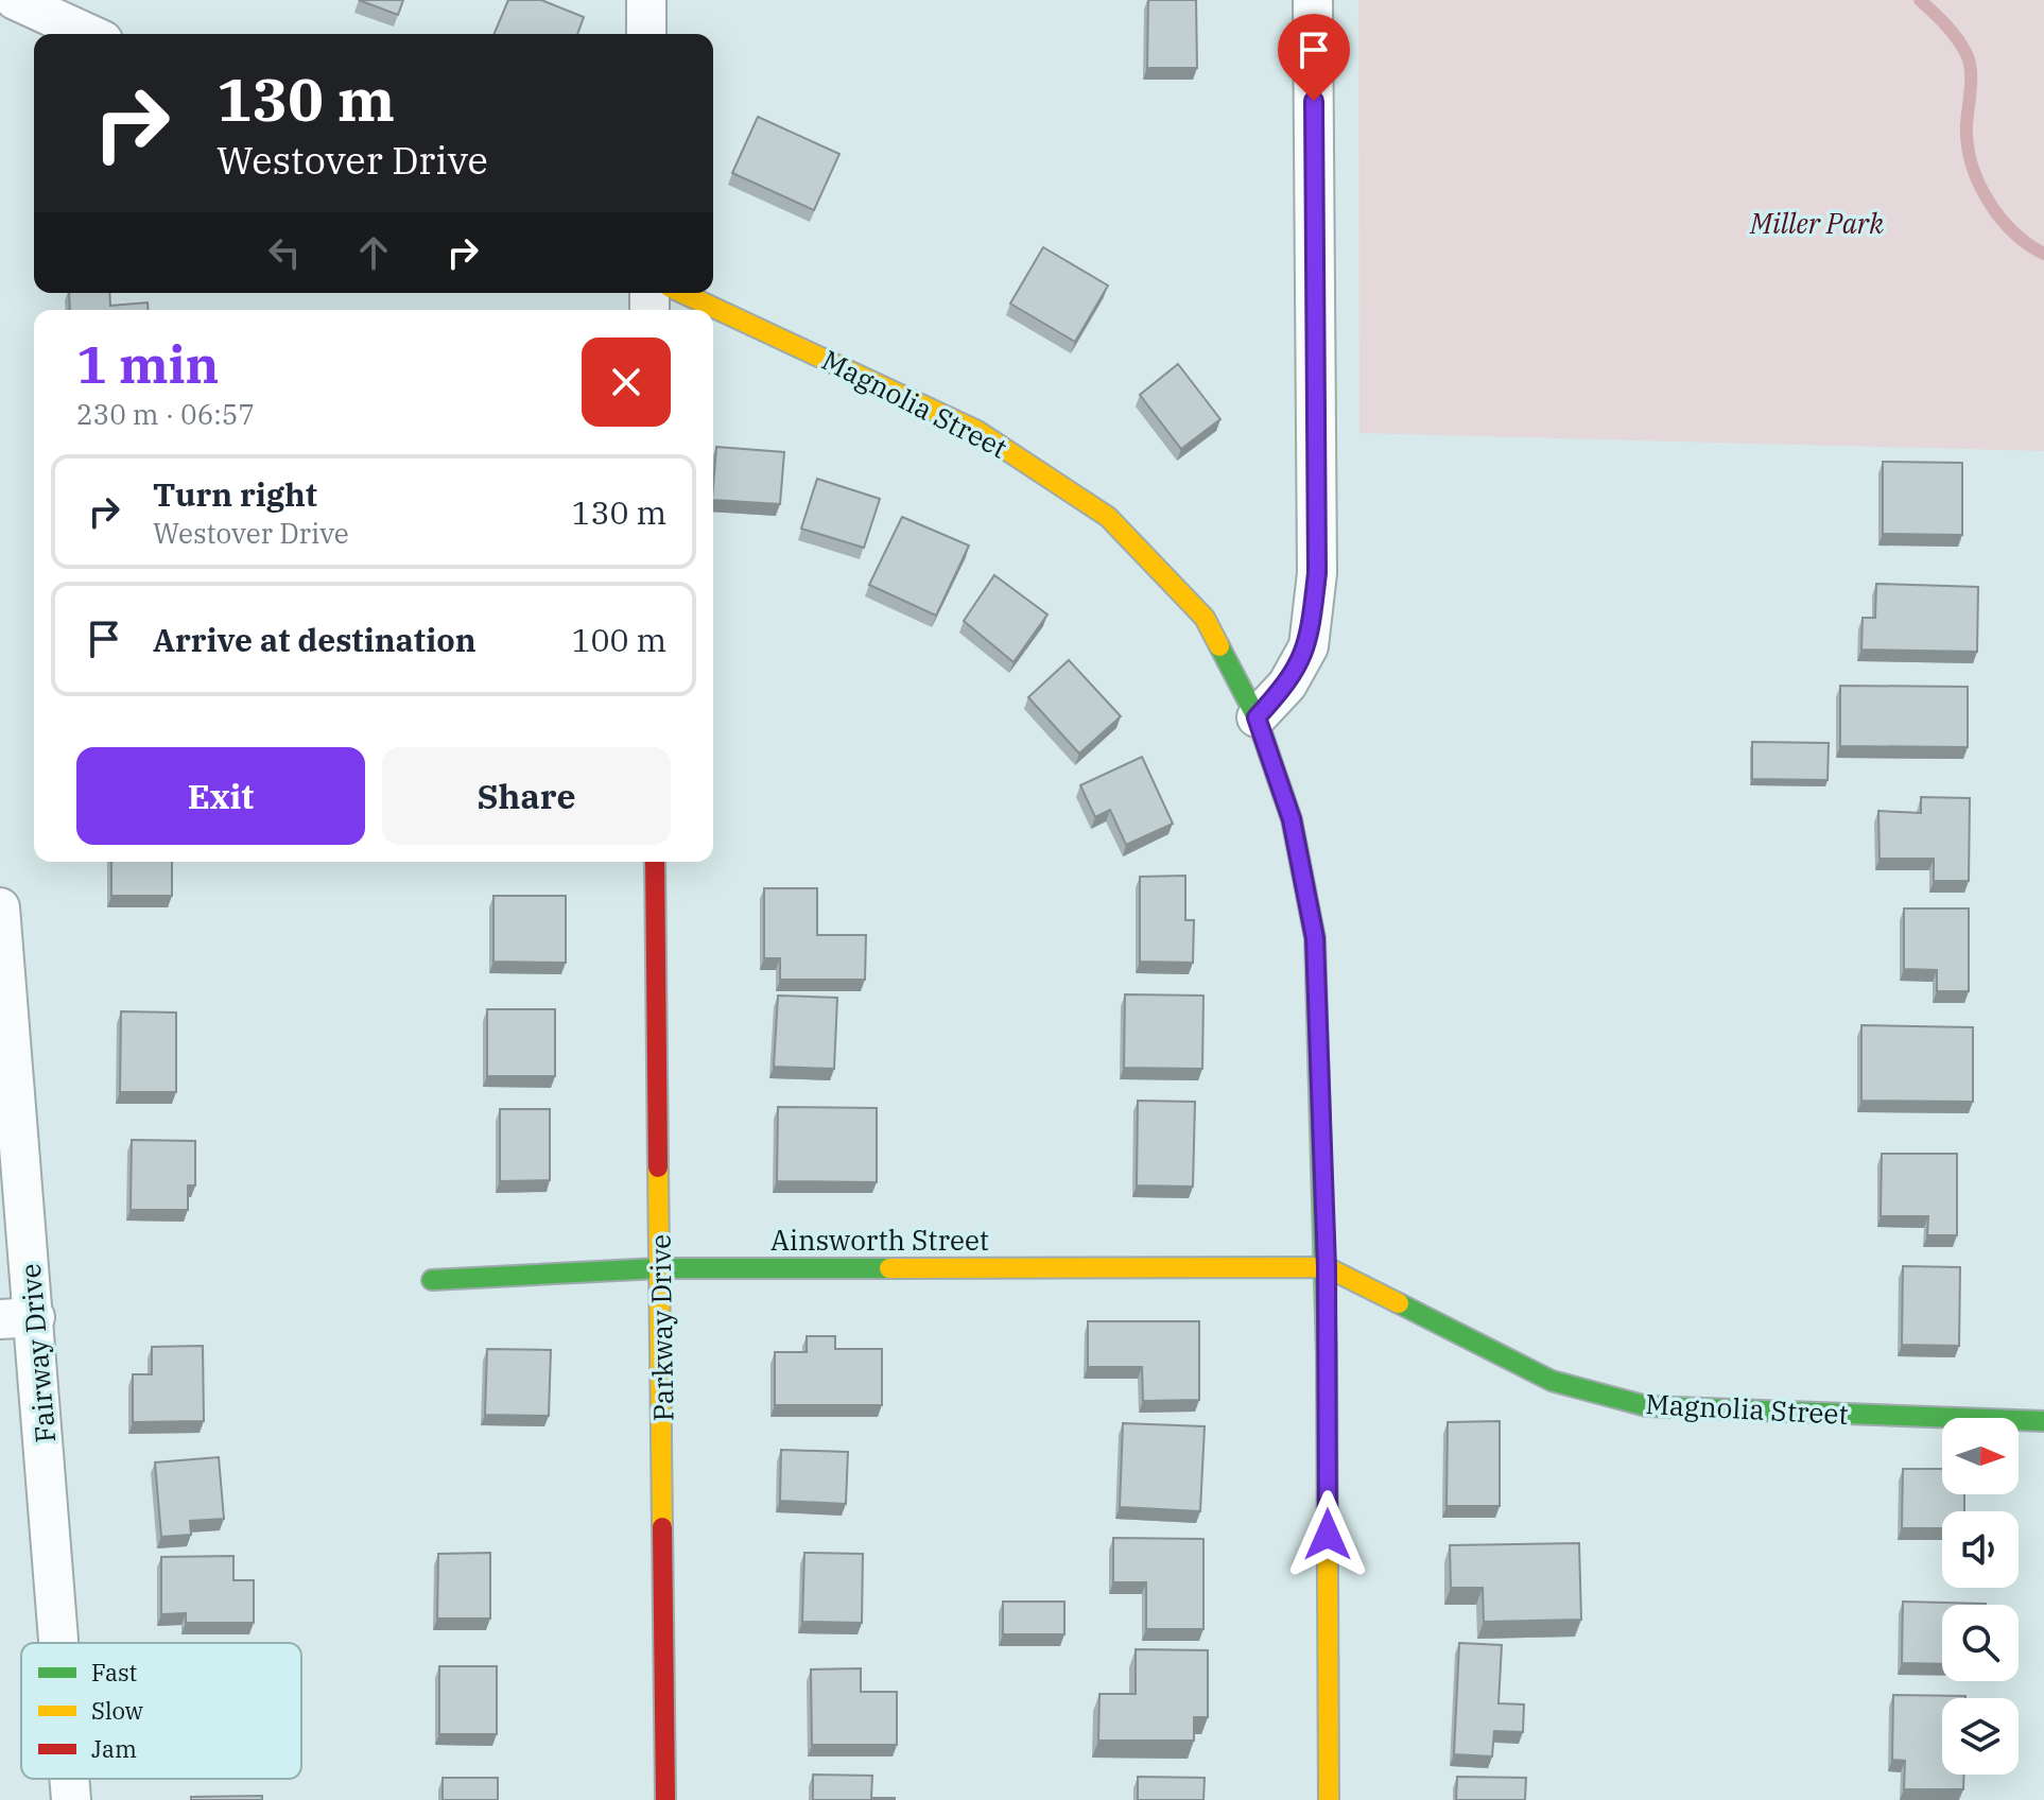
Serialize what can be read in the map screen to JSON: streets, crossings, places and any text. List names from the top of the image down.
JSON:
{
  "streets": {
    "street": [
      "Magnolia Street",
      "Ainsworth Street",
      "Parkway Drive",
      "Fairway Drive"
    ]
  },
  "crossings": [
    ["Magnolia Street", "Ainsworth Street"],
    ["Ainsworth Street", "Parkway Drive"]
  ],
  "parks": ["Miller Park"],
  "legend": ["Fast", "Slow", "Jam"],
  "north": "right",
  "page": {
    "turn": ["130 m", "Westover Drive"],
    "heading": ["1 min", "230 m · 06:57"],
    "list": [
      {
        "name": "Turn right",
        "note": "Westover Drive",
        "value": "130 m"
      },
      {
        "name": "Arrive at destination",
        "value": "100 m"
      }
    ],
    "buttons": ["Exit", "Share"]
  }
}
